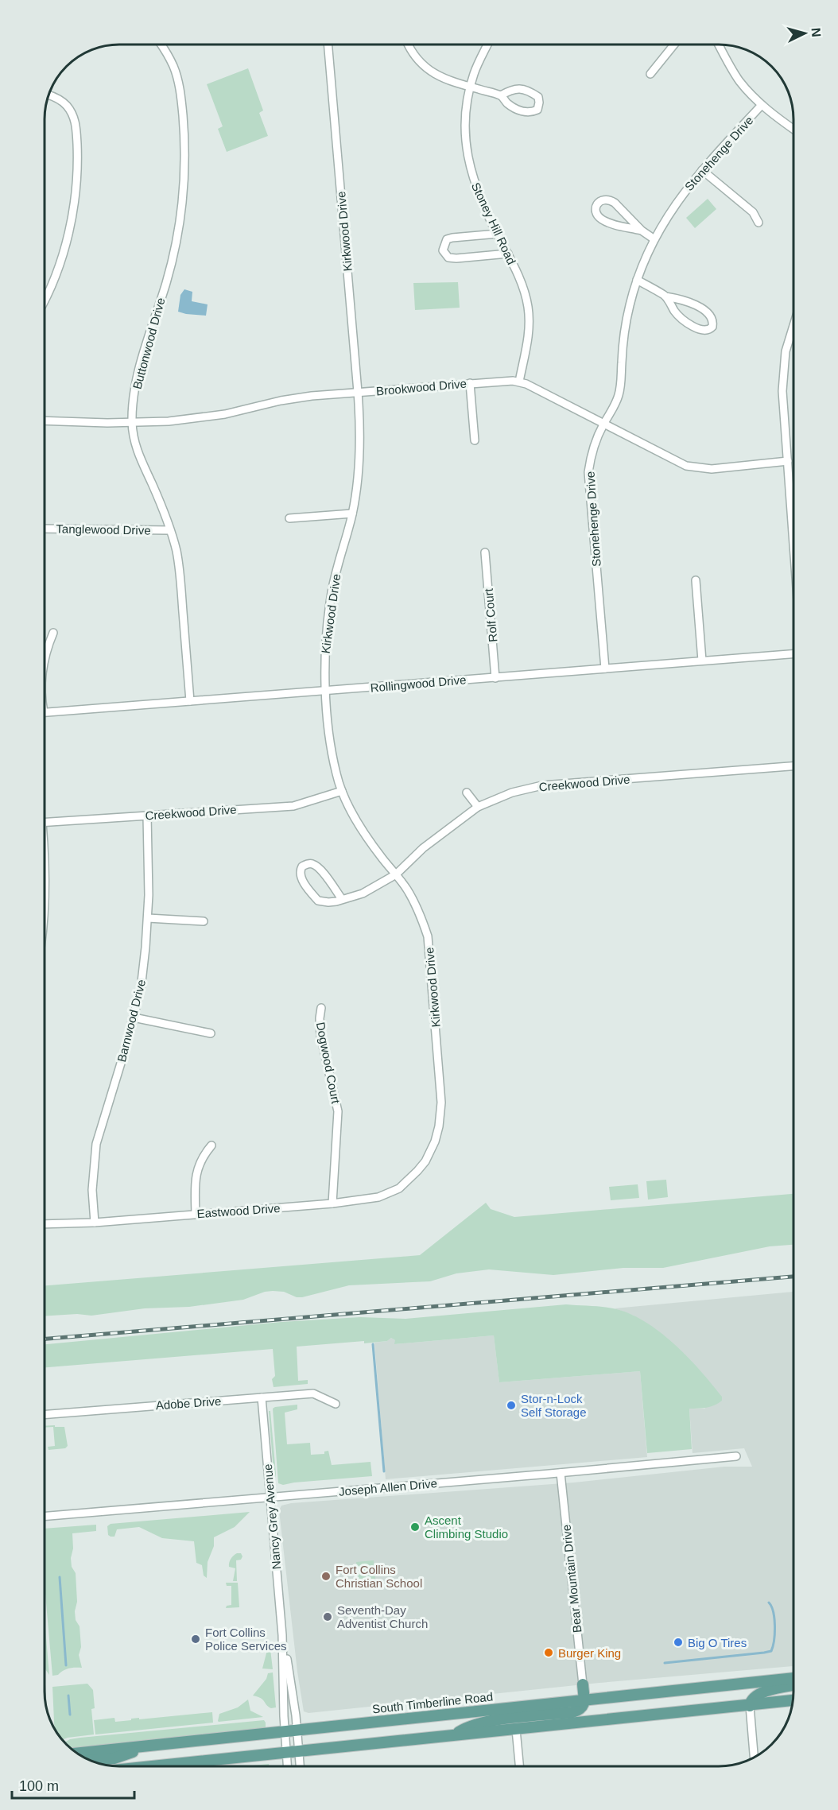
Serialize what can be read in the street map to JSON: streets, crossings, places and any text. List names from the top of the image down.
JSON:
{
  "streets": {
    "main road": ["South Timberline Road"],
    "street": [
      "Stonehenge Drive",
      "Stoney Hill Road",
      "Kirkwood Drive",
      "Buttonwood Drive",
      "Brookwood Drive",
      "Tanglewood Drive",
      "Rolf Court",
      "Rollingwood Drive",
      "Creekwood Drive",
      "Barnwood Drive",
      "Dogwood Court",
      "Eastwood Drive",
      "Adobe Drive",
      "Joseph Allen Drive",
      "Nancy Grey Avenue",
      "Bear Mountain Drive"
    ]
  },
  "crossings": [
    ["Stonehenge Drive", "Brookwood Drive"],
    ["Stonehenge Drive", "Rollingwood Drive"],
    ["Stoney Hill Road", "Brookwood Drive"],
    ["Kirkwood Drive", "Brookwood Drive"],
    ["Kirkwood Drive", "Rollingwood Drive"],
    ["Kirkwood Drive", "Creekwood Drive"],
    ["Kirkwood Drive", "Eastwood Drive"],
    ["Buttonwood Drive", "Brookwood Drive"],
    ["Buttonwood Drive", "Tanglewood Drive"],
    ["Buttonwood Drive", "Rollingwood Drive"],
    ["Rolf Court", "Rollingwood Drive"],
    ["Creekwood Drive", "Barnwood Drive"],
    ["Barnwood Drive", "Eastwood Drive"],
    ["Dogwood Court", "Eastwood Drive"],
    ["Adobe Drive", "Nancy Grey Avenue"],
    ["Joseph Allen Drive", "Nancy Grey Avenue"],
    ["Joseph Allen Drive", "Bear Mountain Drive"],
    ["Nancy Grey Avenue", "South Timberline Road"]
  ],
  "places": [
    "Stor-n-Lock Self Storage",
    "Ascent Climbing Studio",
    "Fort Collins Christian School",
    "Seventh-Day Adventist Church",
    "Fort Collins Police Services",
    "Big O Tires",
    "Burger King"
  ],
  "scale_bar": "100 m",
  "north": "right"
}
